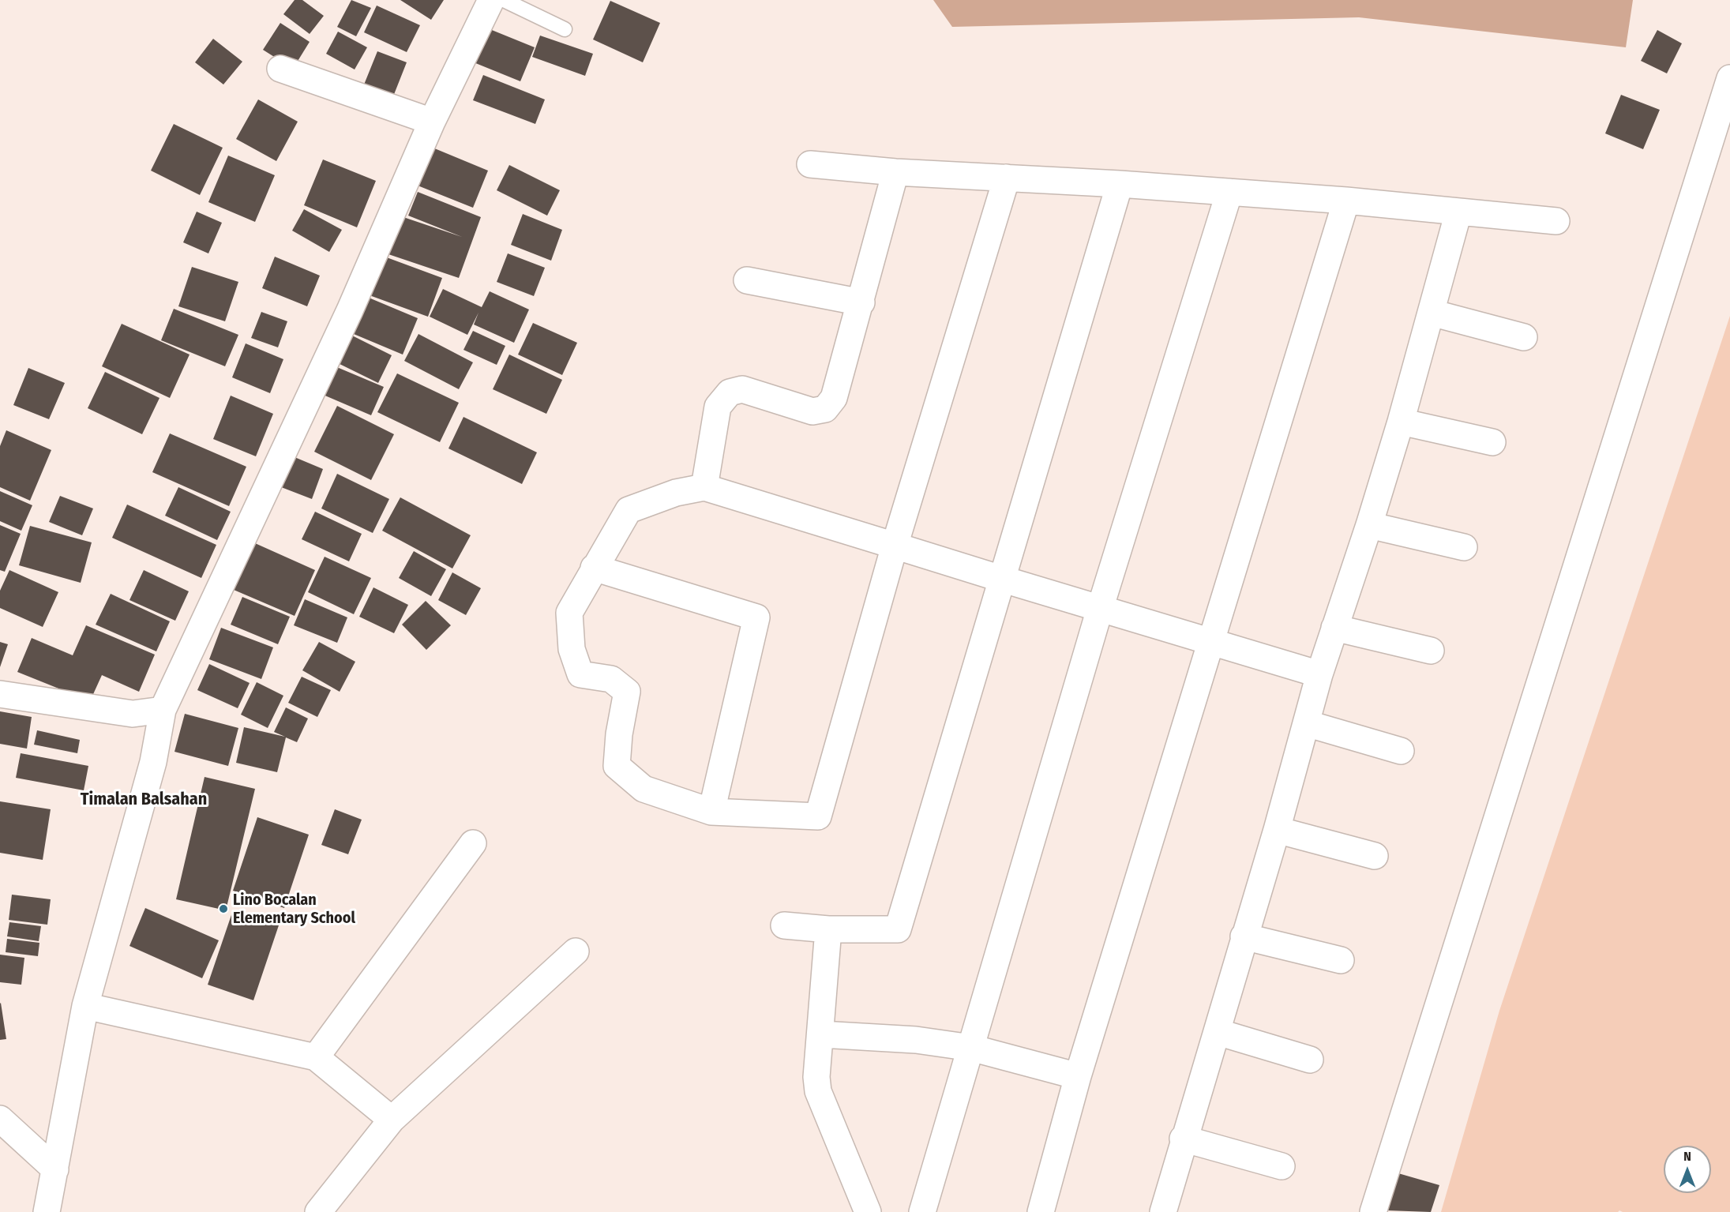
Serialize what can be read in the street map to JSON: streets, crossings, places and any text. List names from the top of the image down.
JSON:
{
  "districts": ["Timalan Balsahan"],
  "places": ["Lino Bocalan Elementary School"],
  "north": "top"
}
